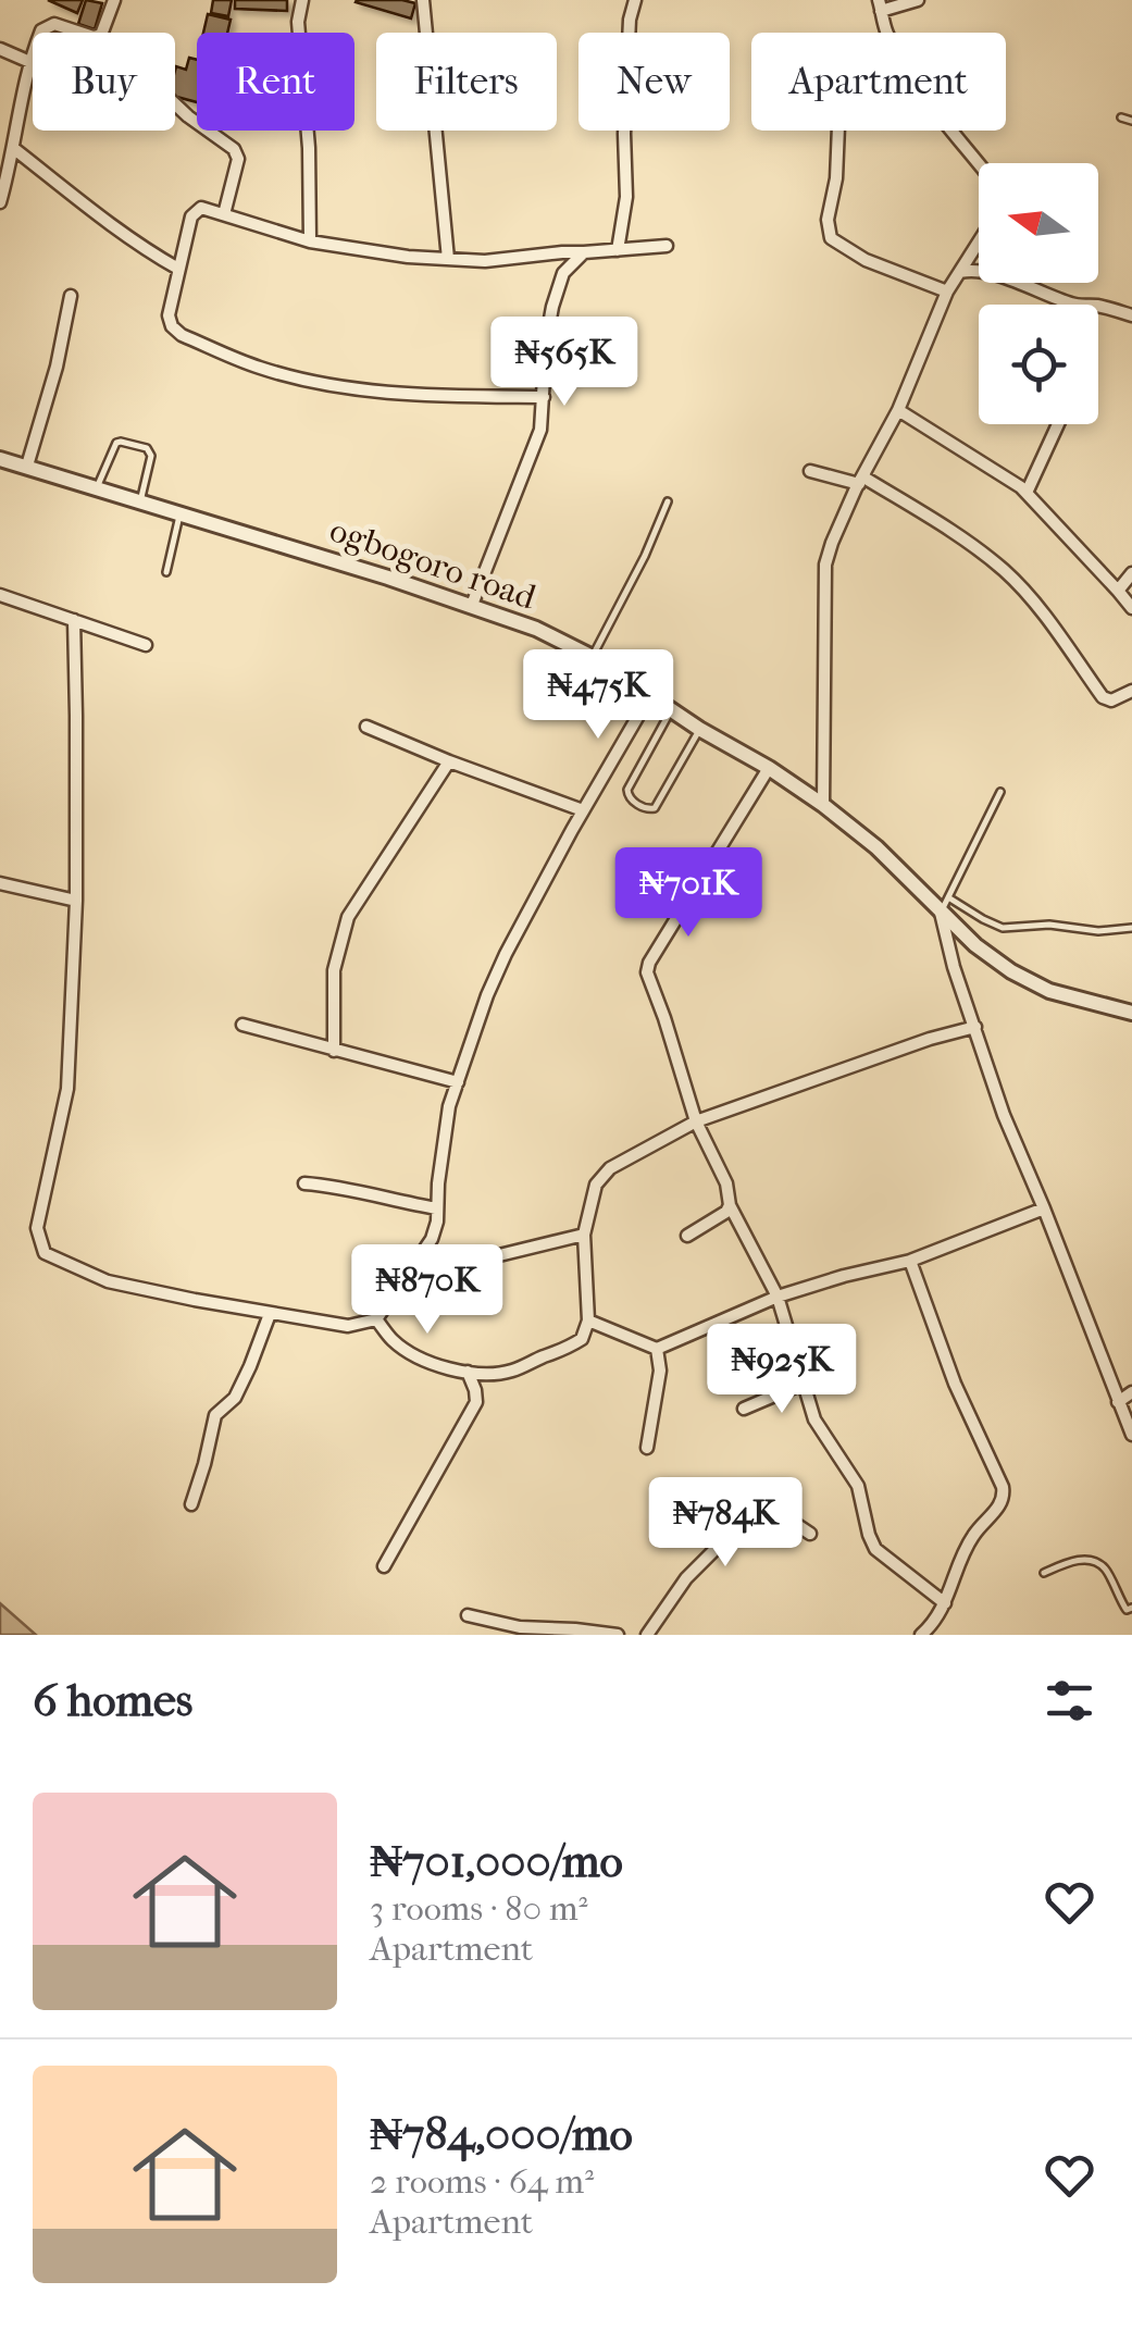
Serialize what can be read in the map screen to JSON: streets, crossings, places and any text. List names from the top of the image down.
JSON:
{
  "streets": {
    "street": ["ogbogoro road"]
  },
  "north": "left",
  "page": {
    "chip": [
      "Buy",
      "Rent",
      "Filters",
      "New",
      "Apartment"
    ],
    "price": [
      "₦565K",
      "₦475K",
      "₦701K",
      "₦870K",
      "₦925K",
      "₦784K"
    ],
    "heading": "6 homes",
    "list": [
      {
        "name": "₦701,000/mo",
        "note": "3 rooms · 80 m² · Apartment"
      },
      {
        "name": "₦784,000/mo",
        "note": "2 rooms · 64 m² · Apartment"
      }
    ]
  }
}
